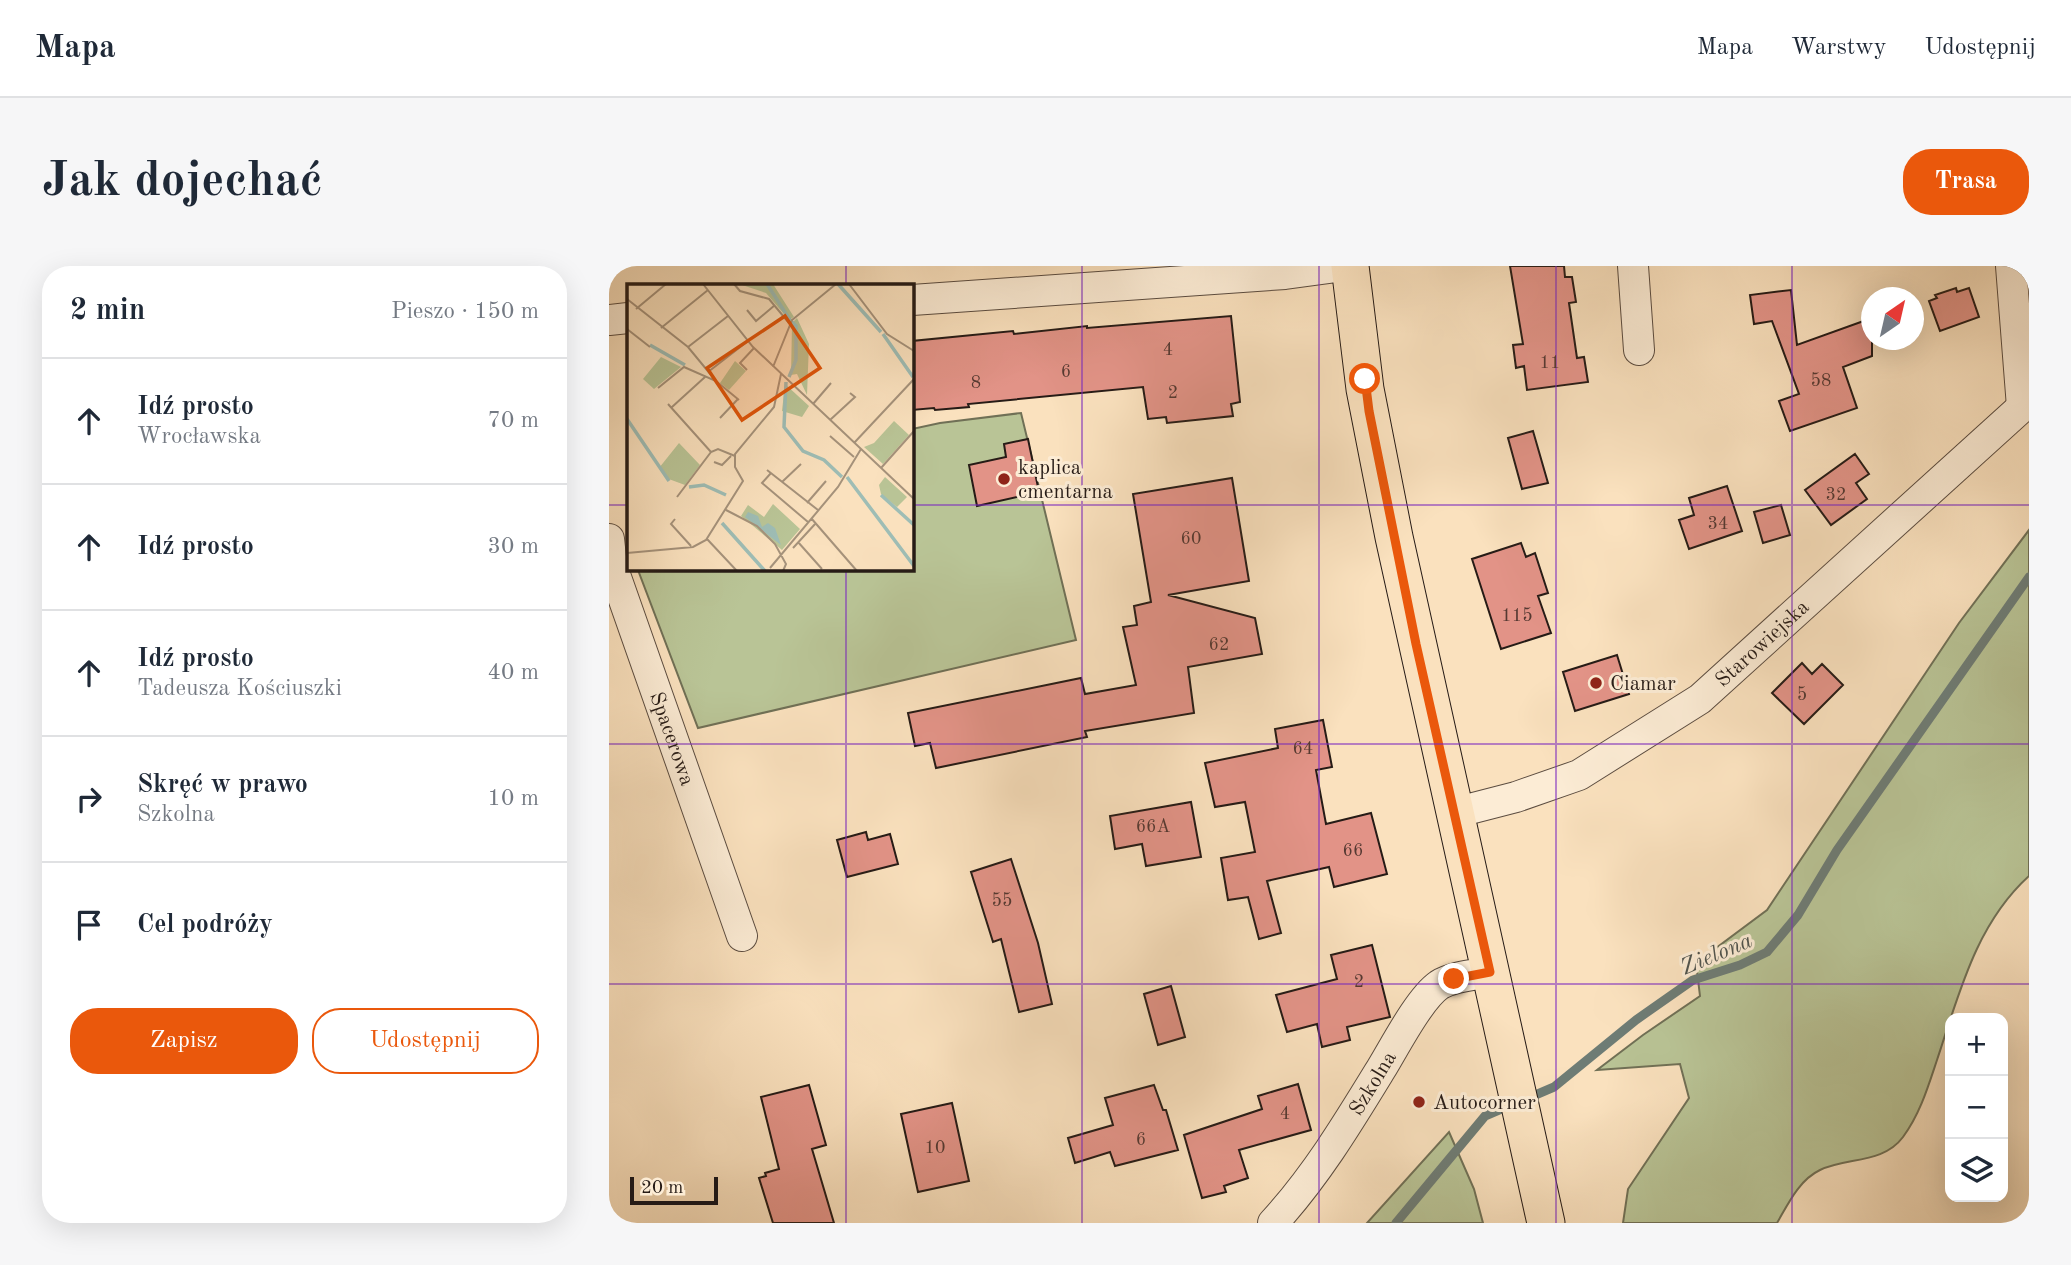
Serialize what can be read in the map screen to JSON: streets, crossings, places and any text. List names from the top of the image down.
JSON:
{
  "streets": {
    "street": ["Starowiejska", "Spacerowa", "Szkolna"]
  },
  "water": ["Zielona"],
  "places": ["kaplica cmentarna", "Ciamar", "Autocorner"],
  "house_numbers": [
    "4",
    "11",
    "6",
    "58",
    "8",
    "2",
    "32",
    "34",
    "60",
    "115",
    "62",
    "5",
    "64",
    "66A",
    "66",
    "55",
    "2",
    "4",
    "6",
    "10"
  ],
  "scale_bar": "20 m",
  "north": "top right",
  "page": {
    "header": "Mapa",
    "nav": ["Mapa", "Warstwy", "Udostępnij"],
    "buttons": [
      "Trasa",
      ["Zapisz", "Udostępnij"]
    ],
    "title": "Jak dojechać",
    "heading": ["2 min", "Pieszo · 150 m"],
    "list": [
      ["Idź prosto", "Wrocławska", "70 m"],
      ["Idź prosto", "30 m"],
      ["Idź prosto", "Tadeusza Kościuszki", "40 m"],
      ["Skręć w prawo", "Szkolna", "10 m"],
      "Cel podróży"
    ],
    "map_buttons": ["+", "−"],
    "scale": "20 m"
  }
}
